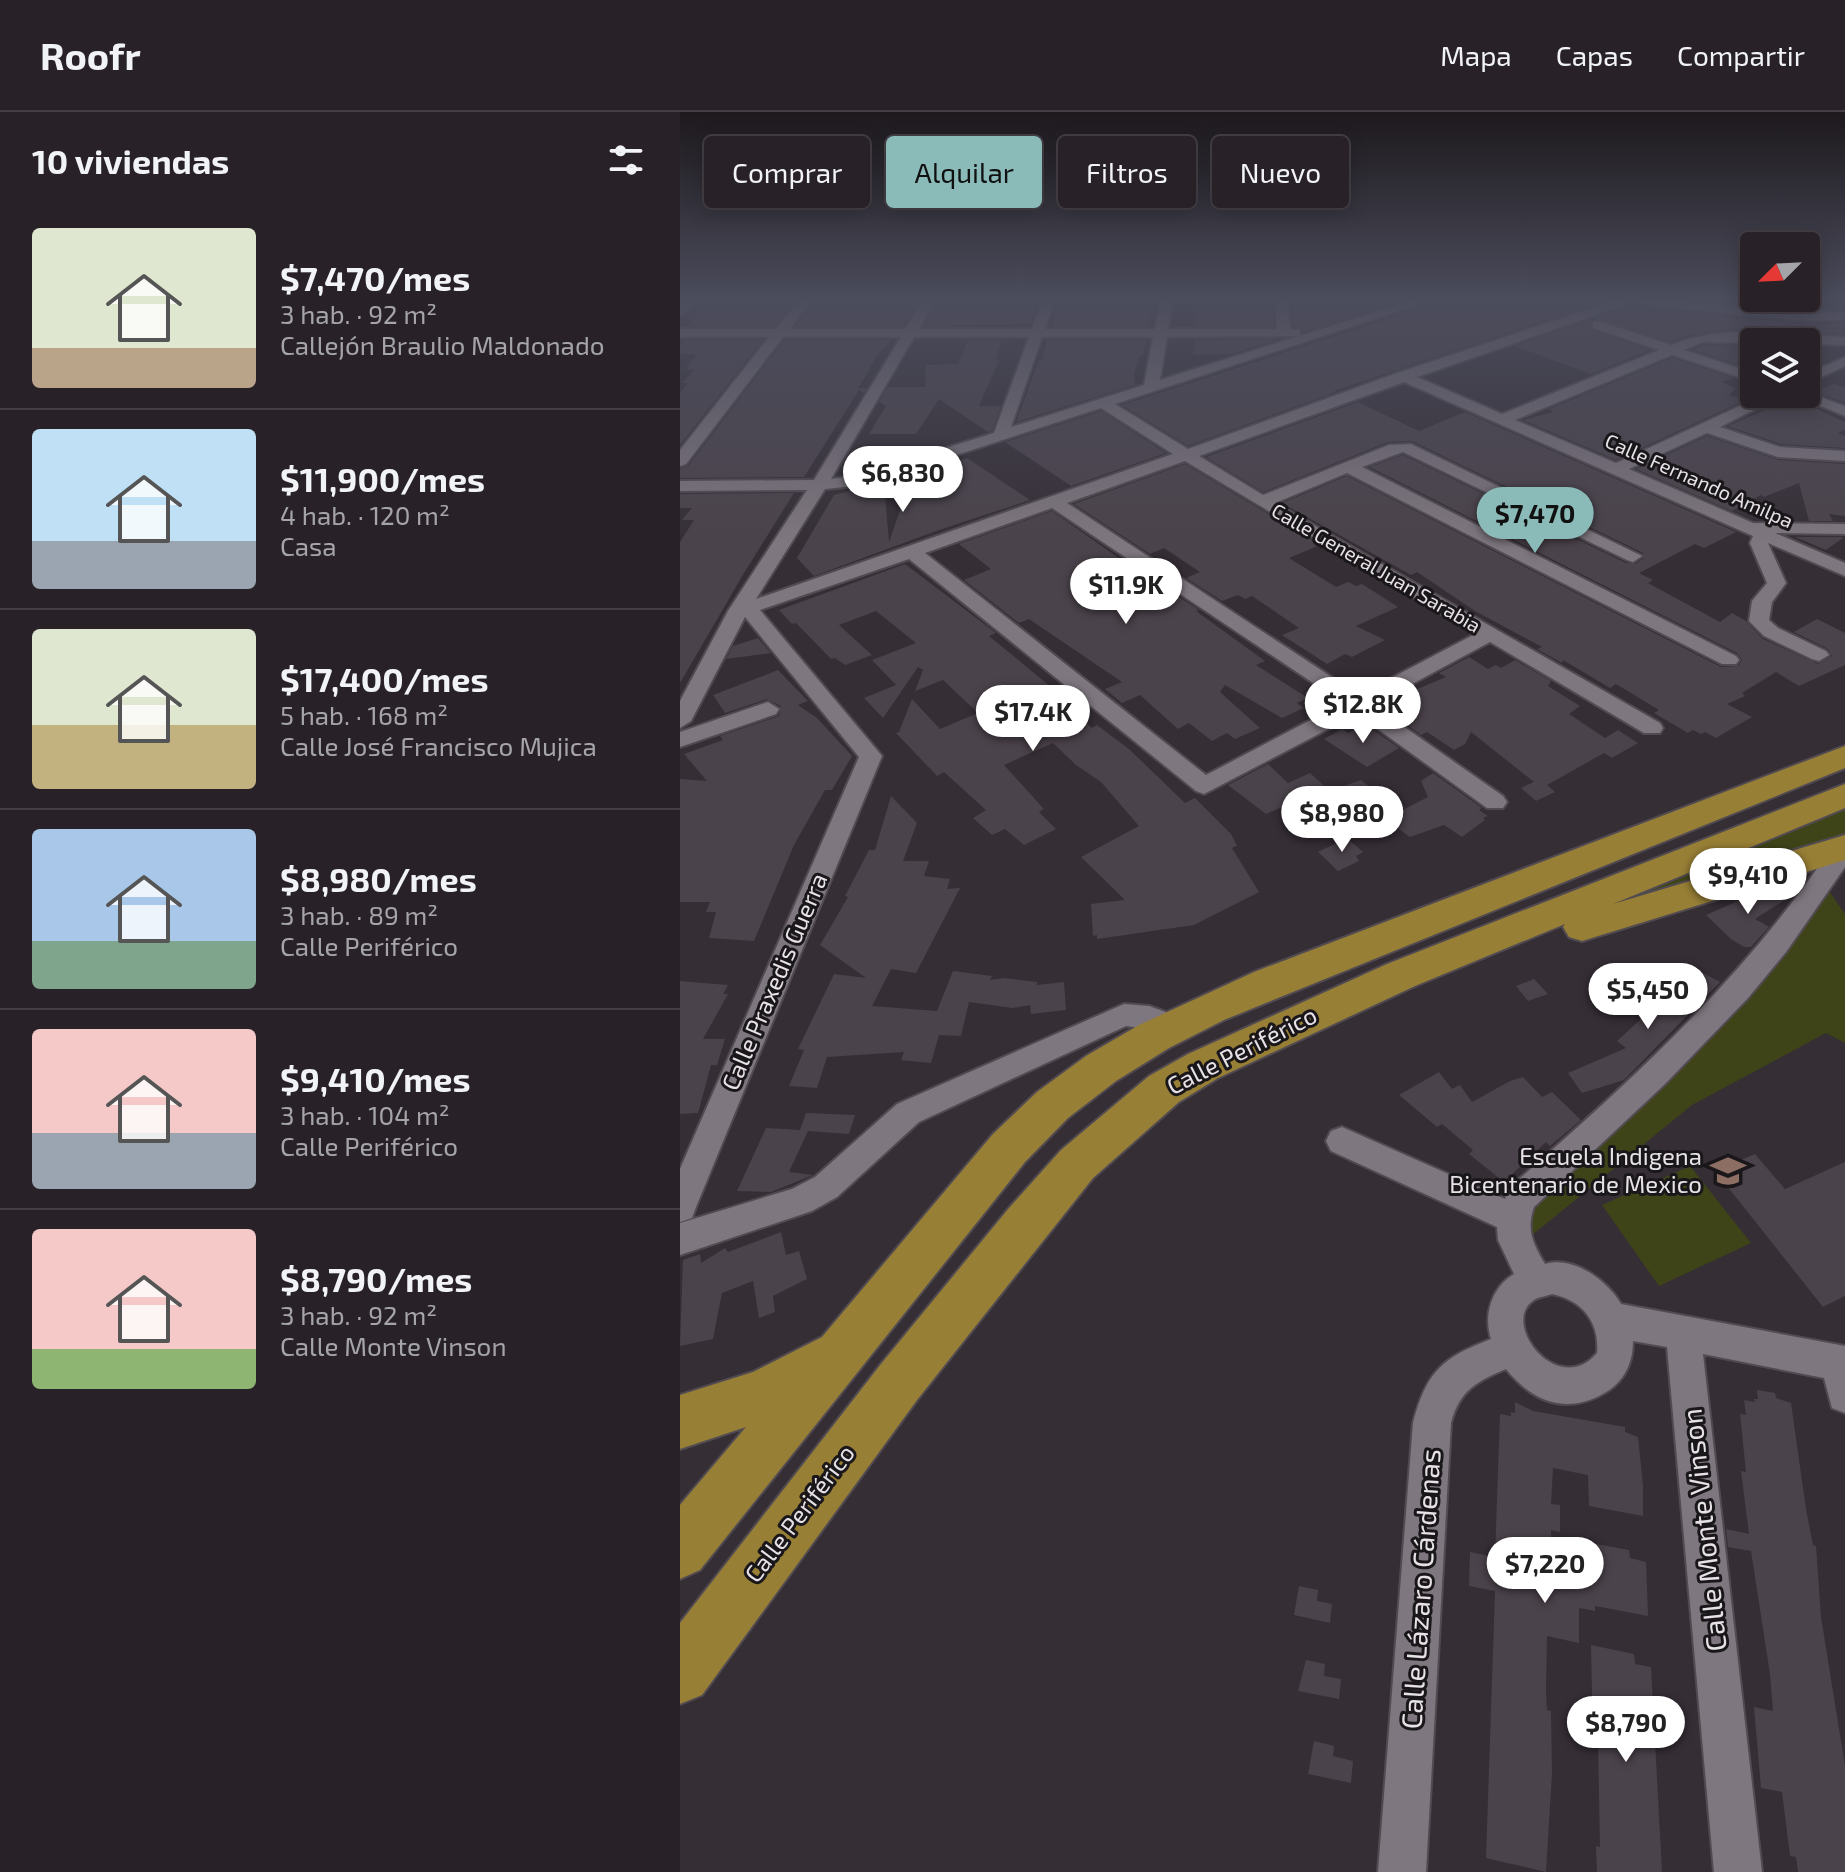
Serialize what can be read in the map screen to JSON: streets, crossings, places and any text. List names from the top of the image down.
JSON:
{
  "streets": {
    "highway": ["Calle Periférico"],
    "street": [
      "Calle Fernando Amilpa",
      "Calle General Juan Sarabia",
      "Calle Praxedis Guerra",
      "Calle Monte Vinson",
      "Calle Lázaro Cárdenas"
    ]
  },
  "places": {
    "school or university": ["Escuela Indigena Bicentenario de Mexico"]
  },
  "north": "bottom left",
  "page": {
    "header": "Roofr",
    "nav": ["Mapa", "Capas", "Compartir"],
    "heading": "10 viviendas",
    "chip": [
      "Comprar",
      "Alquilar",
      "Filtros",
      "Nuevo"
    ],
    "list": [
      {
        "name": "$7,470/mes",
        "note": "3 hab. · 92 m² · Callejón Braulio Maldonado"
      },
      {
        "name": "$11,900/mes",
        "note": "4 hab. · 120 m² · Casa"
      },
      {
        "name": "$17,400/mes",
        "note": "5 hab. · 168 m² · Calle José Francisco Mujica"
      },
      {
        "name": "$8,980/mes",
        "note": "3 hab. · 89 m² · Calle Periférico"
      },
      {
        "name": "$9,410/mes",
        "note": "3 hab. · 104 m² · Calle Periférico"
      },
      {
        "name": "$8,790/mes",
        "note": "3 hab. · 92 m² · Calle Monte Vinson"
      }
    ],
    "price": [
      "$6,830",
      "$7,470",
      "$11.9K",
      "$12.8K",
      "$17.4K",
      "$8,980",
      "$9,410",
      "$5,450",
      "$7,220",
      "$8,790"
    ]
  }
}
